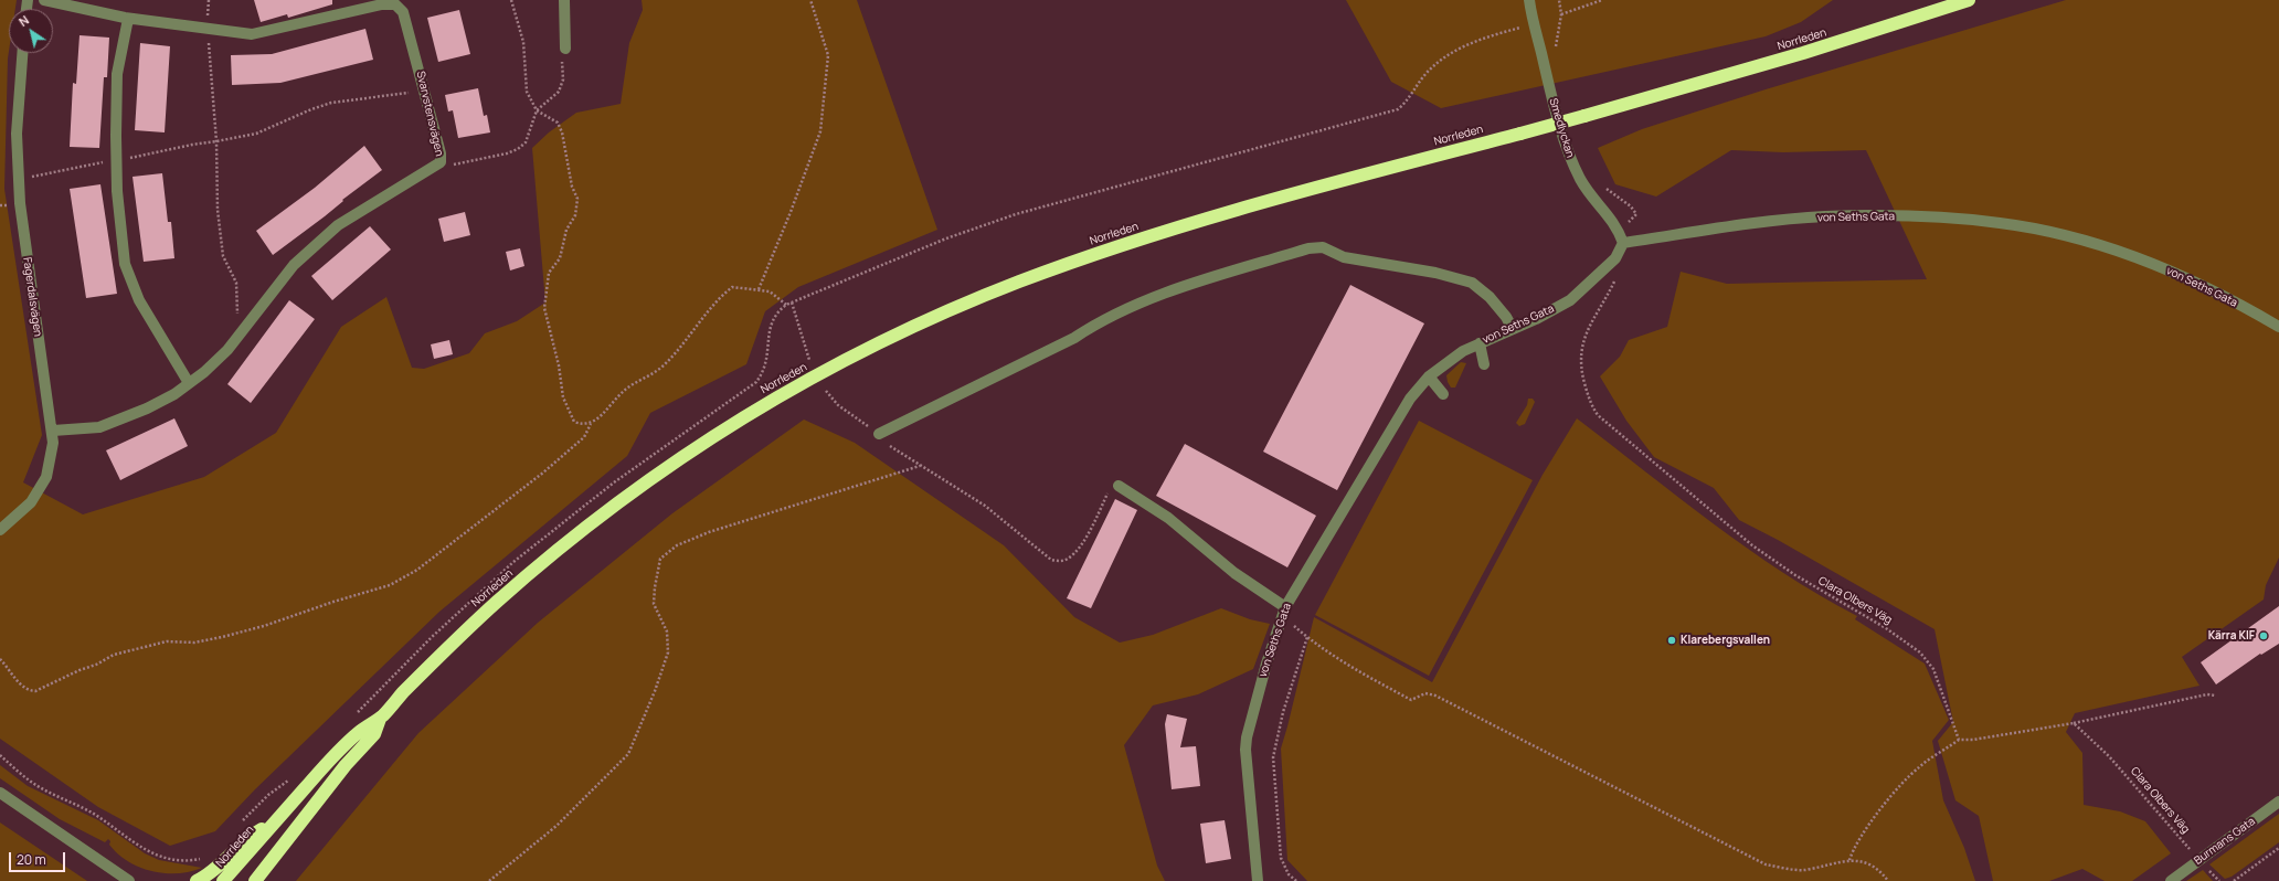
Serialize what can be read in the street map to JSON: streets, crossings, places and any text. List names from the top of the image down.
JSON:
{
  "streets": {
    "highway": ["Norrleden"],
    "street": [
      "Svarvstensvägen",
      "Smedlyckan",
      "von Seths Gata",
      "Fagerdalsvägen",
      "Burmans Gata"
    ],
    "path": ["Clara Olbers Väg"]
  },
  "crossings": [
    ["Svarvstensvägen", "Fagerdalsvägen"],
    ["Smedlyckan", "von Seths Gata"],
    ["von Seths Gata", "Clara Olbers Väg"],
    ["Clara Olbers Väg", "Burmans Gata"]
  ],
  "places": ["Kärra KIF", "Klarebergsvallen"],
  "scale_bar": "20 m",
  "north": "top left"
}
